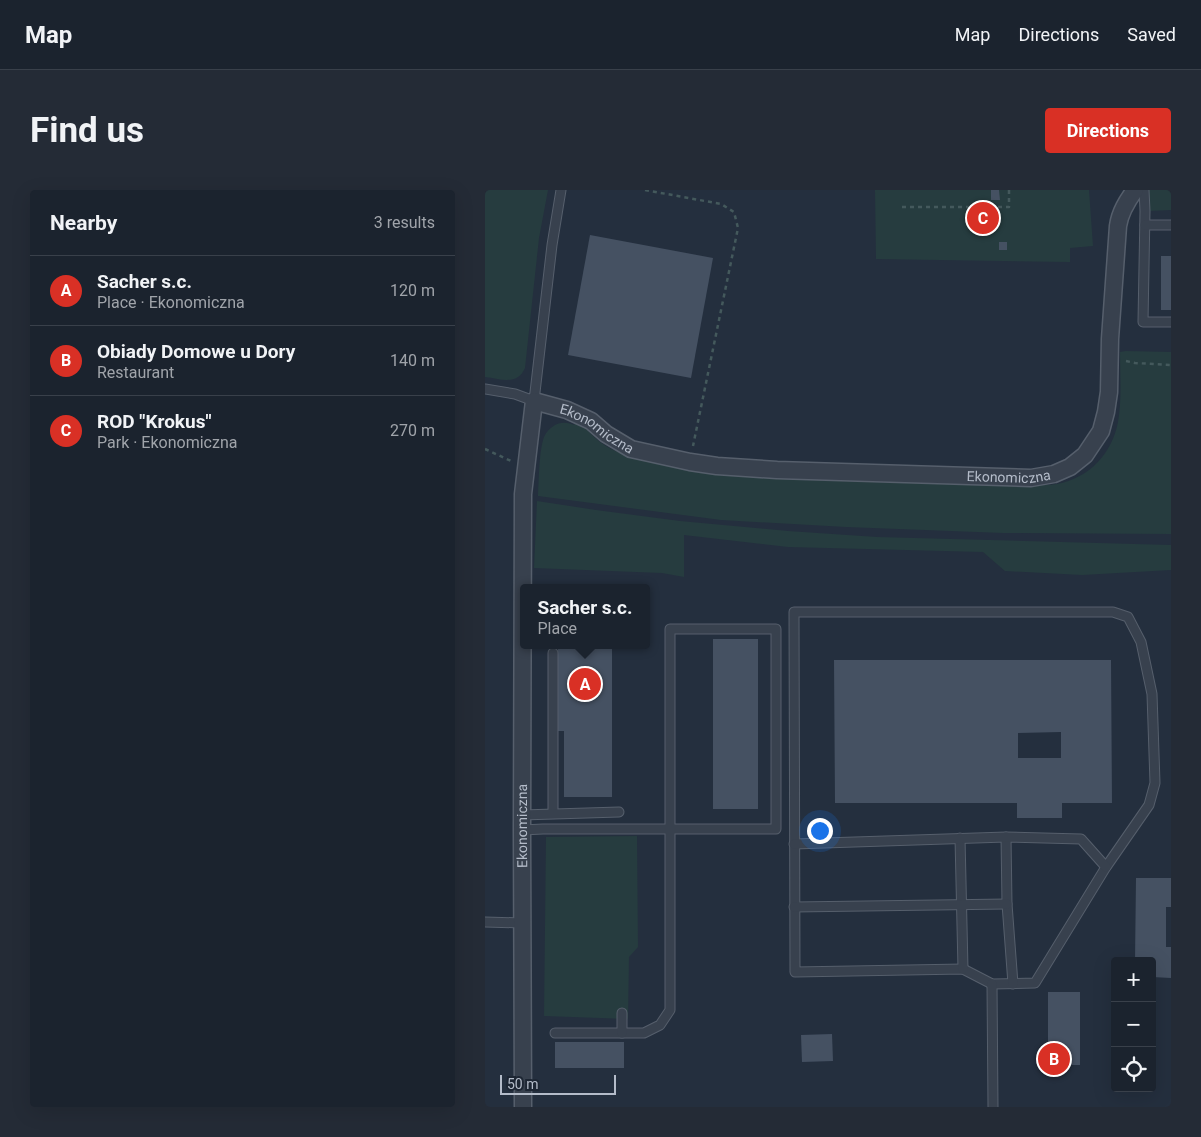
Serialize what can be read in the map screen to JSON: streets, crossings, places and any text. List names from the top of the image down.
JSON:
{
  "streets": {
    "street": ["Ekonomiczna"]
  },
  "scale_bar": "50 m",
  "page": {
    "header": "Map",
    "nav": ["Map", "Directions", "Saved"],
    "buttons": "Directions",
    "title": "Find us",
    "heading": ["Nearby", "3 results"],
    "pins": ["C", "A", "B"],
    "list": [
      {
        "mark": "A",
        "name": "Sacher s.c.",
        "note": "Place · Ekonomiczna",
        "value": "120 m"
      },
      {
        "mark": "B",
        "name": "Obiady Domowe u Dory",
        "note": "Restaurant",
        "value": "140 m"
      },
      {
        "mark": "C",
        "name": "ROD \"Krokus\"",
        "note": "Park · Ekonomiczna",
        "value": "270 m"
      }
    ],
    "popup": ["Sacher s.c.", "Place"],
    "map_buttons": ["+", "−"],
    "scale": "50 m"
  }
}
